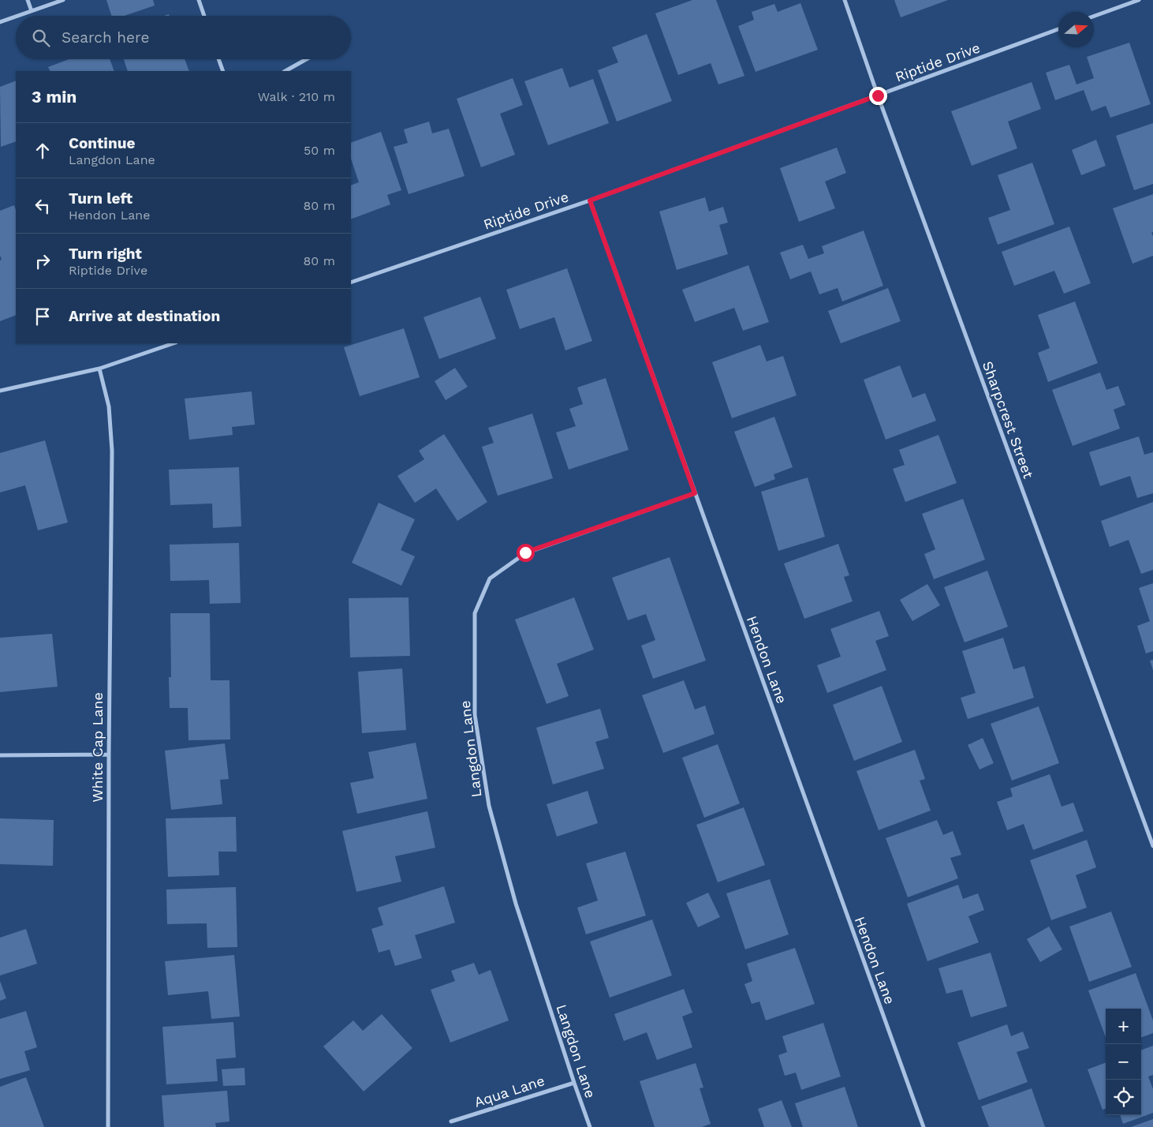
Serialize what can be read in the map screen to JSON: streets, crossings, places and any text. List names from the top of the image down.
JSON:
{
  "streets": {
    "street": [
      "Riptide Drive",
      "Sharpcrest Street",
      "Hendon Lane",
      "White Cap Lane",
      "Langdon Lane",
      "Aqua Lane"
    ]
  },
  "crossings": [
    ["Riptide Drive", "Sharpcrest Street"],
    ["Riptide Drive", "Hendon Lane"],
    ["Hendon Lane", "Langdon Lane"],
    ["Langdon Lane", "Aqua Lane"]
  ],
  "north": "right",
  "page": {
    "search": "Search here",
    "heading": ["3 min", "Walk · 210 m"],
    "list": [
      ["Continue", "Langdon Lane", "50 m"],
      ["Turn left", "Hendon Lane", "80 m"],
      ["Turn right", "Riptide Drive", "80 m"],
      "Arrive at destination"
    ],
    "map_buttons": ["+", "−"]
  }
}
